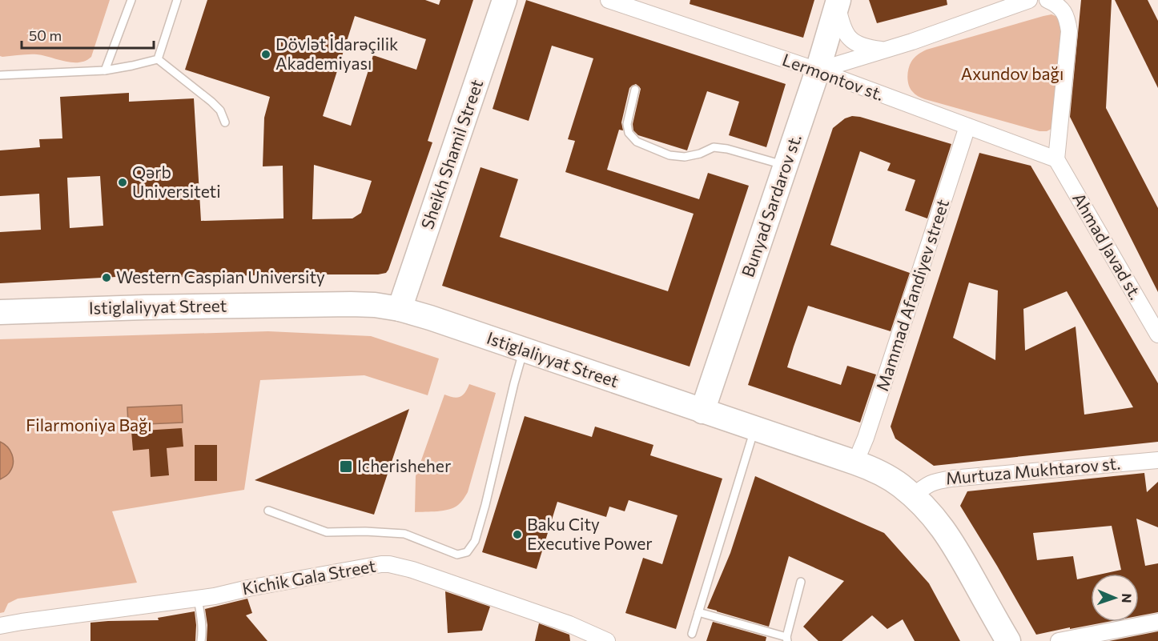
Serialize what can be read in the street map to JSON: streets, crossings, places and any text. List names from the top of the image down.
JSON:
{
  "streets": {
    "main road": ["Sheikh Shamil Street", "Bunyad Sardarov st.", "Istiglaliyyat Street"],
    "street": [
      "Lermontov st.",
      "Ahmad Javad st.",
      "Mammad Afandiyev street",
      "Murtuza Mukhtarov st.",
      "Kichik Gala Street"
    ]
  },
  "crossings": [
    ["Lermontov st.", "Bunyad Sardarov st."],
    ["Lermontov st.", "Ahmad Javad st."],
    ["Lermontov st.", "Mammad Afandiyev street"],
    ["Sheikh Shamil Street", "Istiglaliyyat Street"],
    ["Bunyad Sardarov st.", "Istiglaliyyat Street"],
    ["Mammad Afandiyev street", "Istiglaliyyat Street"],
    ["Istiglaliyyat Street", "Murtuza Mukhtarov st."]
  ],
  "parks": ["Axundov bağı", "Filarmoniya Bağı"],
  "places": {
    "other": [
      "Dövlət İdarəçilik Akademiyası",
      "Qərb Universiteti",
      "Western Caspian University",
      "Baku City Executive Power"
    ],
    "transit": ["Icherisheher"]
  },
  "scale_bar": "50 m",
  "north": "right"
}
